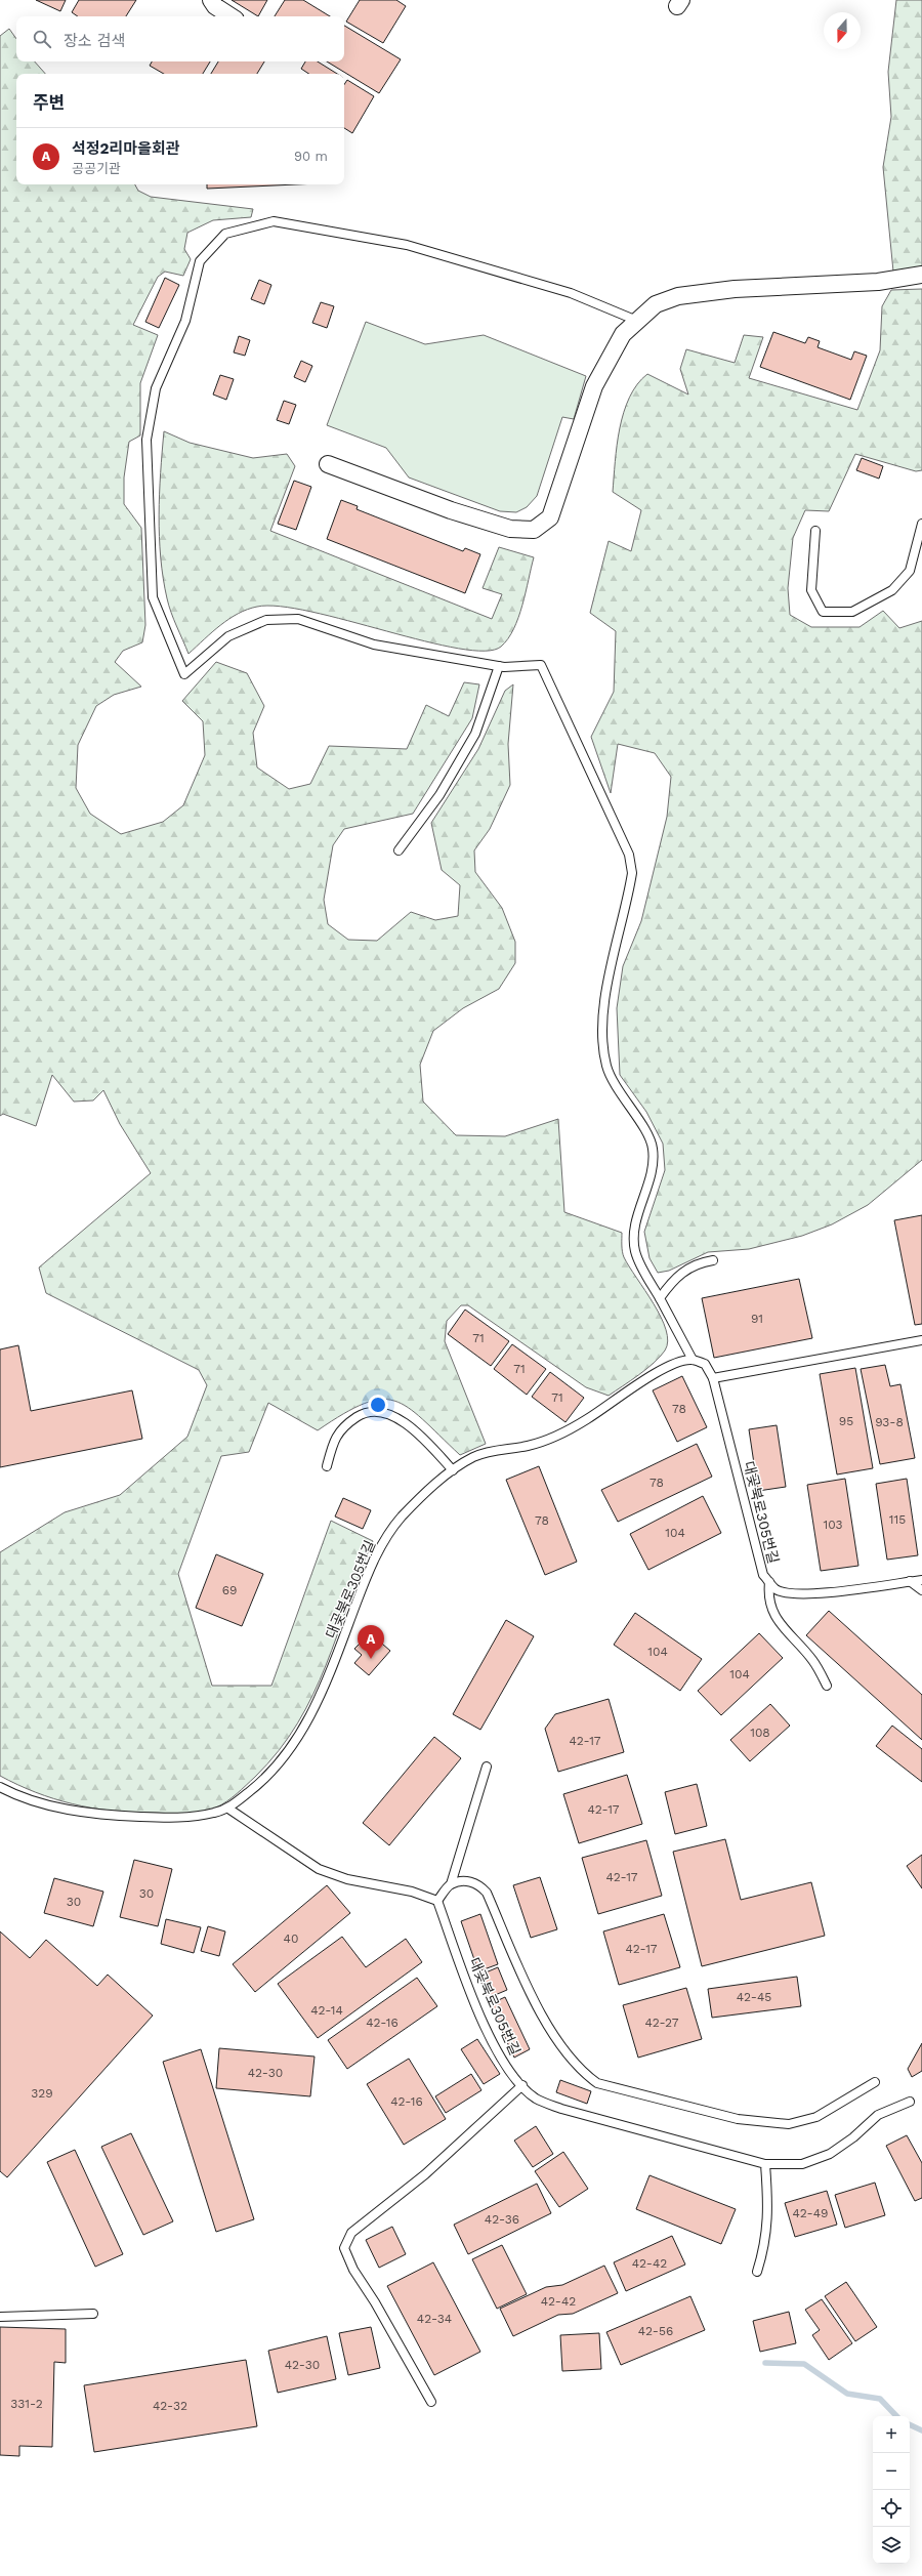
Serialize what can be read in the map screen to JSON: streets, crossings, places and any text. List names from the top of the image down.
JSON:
{
  "streets": {
    "lane": ["대곶북로305번길"]
  },
  "house_numbers": [
    "91",
    "71",
    "71",
    "71",
    "78",
    "95",
    "93-8",
    "78",
    "115",
    "78",
    "103",
    "104",
    "69",
    "104",
    "104",
    "108",
    "42-17",
    "42-17",
    "42-17",
    "30",
    "30",
    "40",
    "42-17",
    "42-45",
    "42-14",
    "42-16",
    "42-27",
    "42-30",
    "329",
    "42-16",
    "42-49",
    "42-36",
    "42-42",
    "42-42",
    "42-34",
    "42-56",
    "42-30",
    "331-2",
    "42-32"
  ],
  "north": "bottom",
  "page": {
    "search": "장소 검색",
    "heading": "주변",
    "list": [
      {
        "mark": "A",
        "name": "석정2리마을회관",
        "note": "공공기관",
        "value": "90 m"
      }
    ],
    "pins": "A",
    "map_buttons": ["+", "−"]
  }
}
